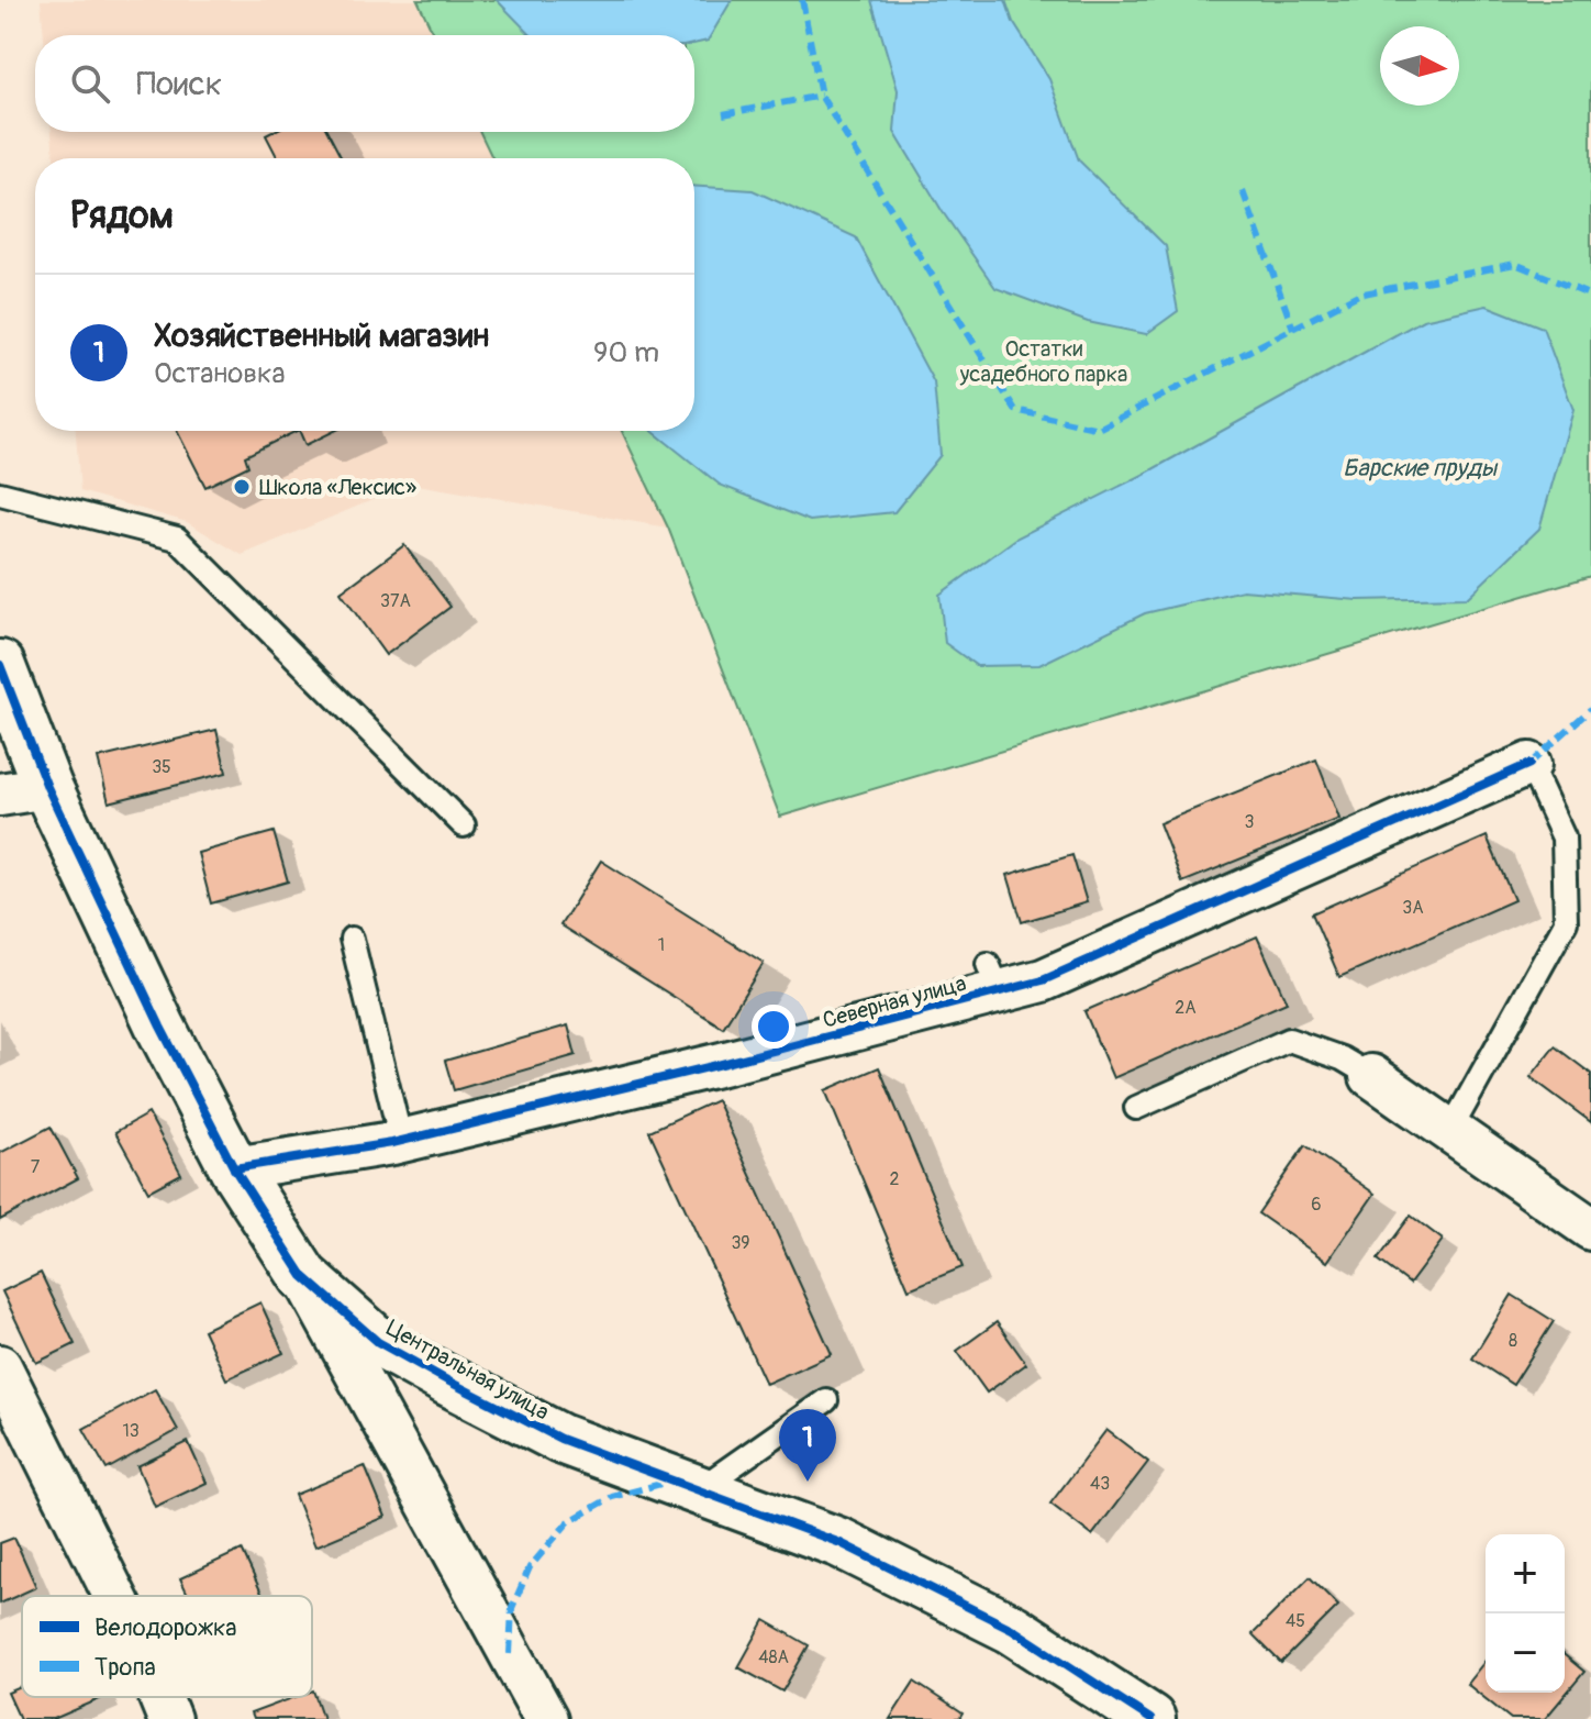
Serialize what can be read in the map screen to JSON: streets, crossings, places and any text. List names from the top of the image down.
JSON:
{
  "streets": {
    "street": ["Северная улица", "Центральная улица"]
  },
  "crossings": [
    ["Северная улица", "Центральная улица"]
  ],
  "water": ["Барские пруды"],
  "parks": ["Остатки усадебного парка"],
  "places": ["Школа «Лексис»"],
  "house_numbers": [
    "37А",
    "35",
    "3",
    "3А",
    "1",
    "2А",
    "7",
    "2",
    "6",
    "39",
    "8",
    "13",
    "43",
    "45",
    "48А"
  ],
  "legend": ["Велодорожка", "Тропа"],
  "north": "right",
  "page": {
    "search": "Поиск",
    "heading": "Рядом",
    "list": [
      {
        "mark": "1",
        "name": "Хозяйственный магазин",
        "note": "Остановка",
        "value": "90 m"
      }
    ],
    "pins": "1",
    "map_buttons": ["+", "−"]
  }
}
